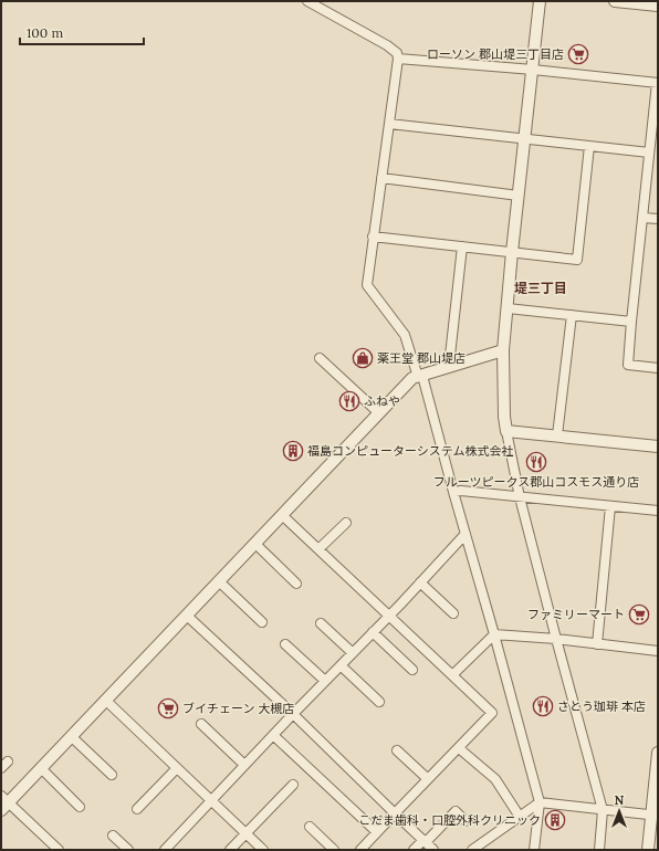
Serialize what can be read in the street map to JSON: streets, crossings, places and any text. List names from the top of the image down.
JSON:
{
  "districts": ["堤三丁目"],
  "places": {
    "supermarket": ["ローソン 郡山堤三丁目店", "ファミリーマート", "ブイチェーン 大槻店"],
    "shop": ["薬王堂 郡山堤店"],
    "restaurant": ["ふねや", "フルーツピークス郡山コスモス通り店", "さとう珈琲 本店"],
    "building": ["福島コンピューターシステム株式会社", "こだま歯科・口腔外科クリニック"]
  },
  "scale_bar": "100 m",
  "north": "top"
}
